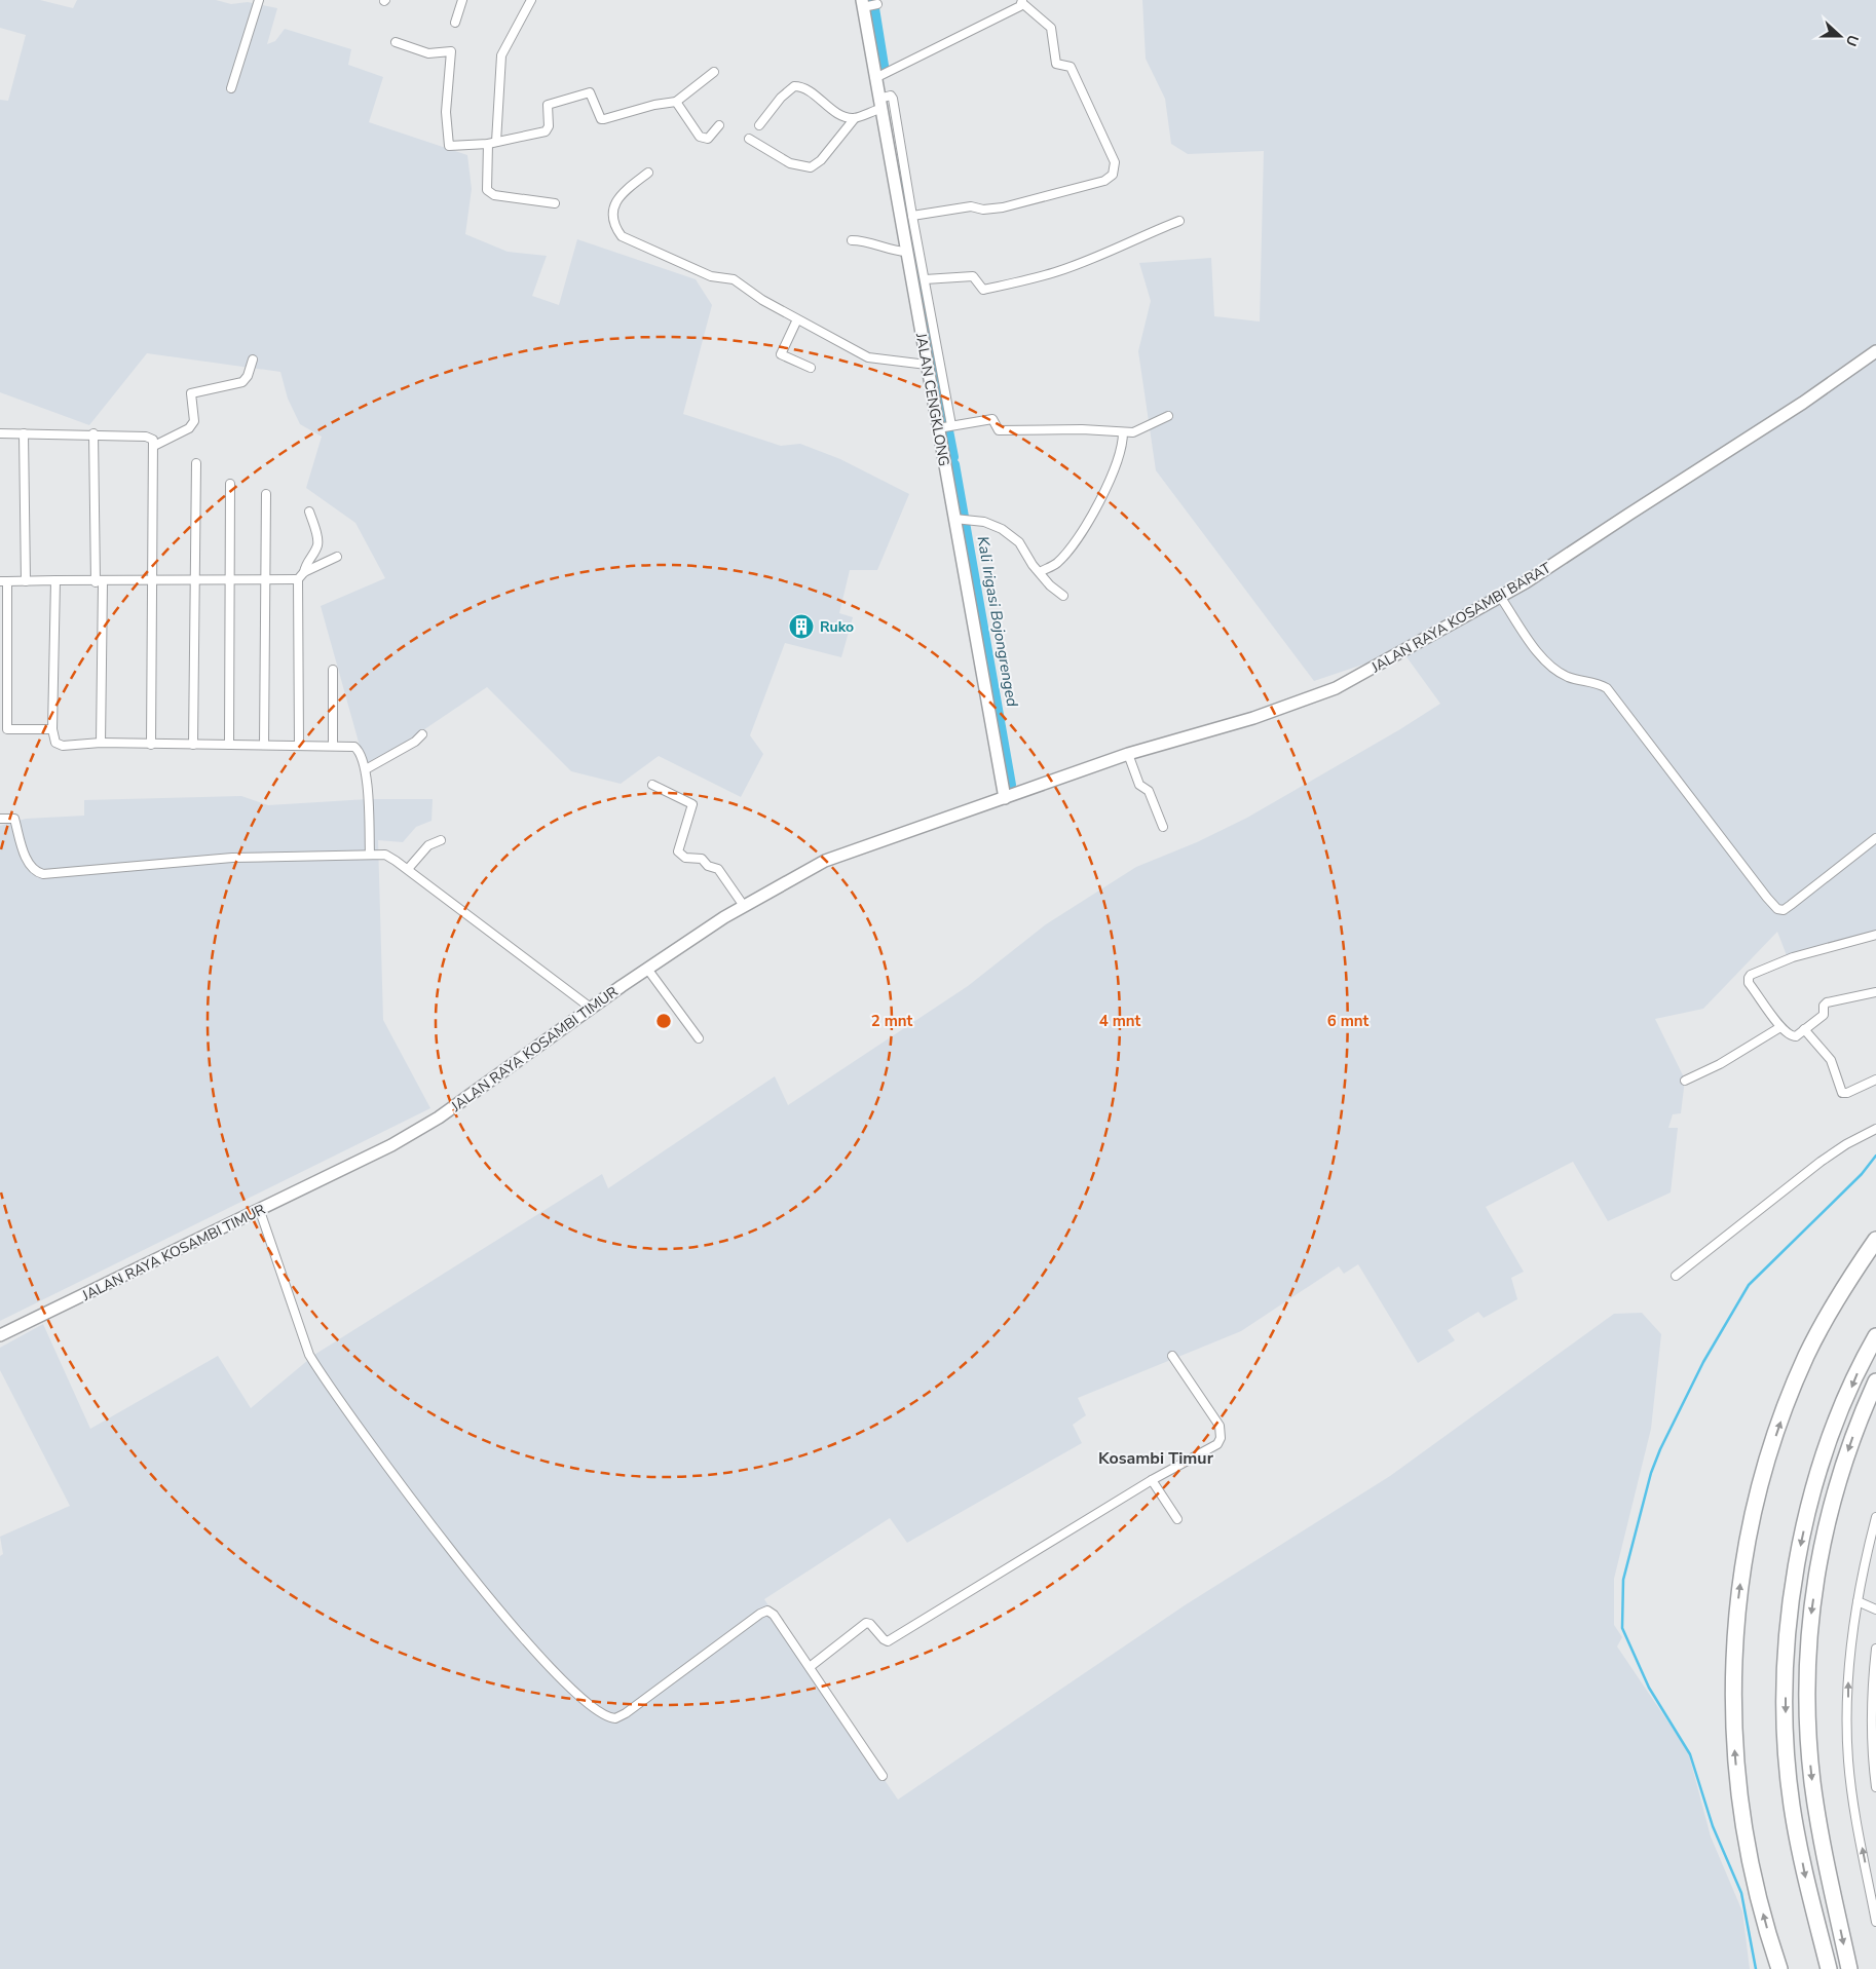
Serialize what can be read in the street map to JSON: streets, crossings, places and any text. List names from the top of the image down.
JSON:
{
  "streets": {
    "main road": ["JALAN CENGKLONG", "JALAN RAYA KOSAMBI BARAT", "JALAN RAYA KOSAMBI TIMUR"]
  },
  "crossings": [
    ["JALAN CENGKLONG", "JALAN RAYA KOSAMBI BARAT"],
    ["JALAN CENGKLONG", "JALAN RAYA KOSAMBI TIMUR"],
    ["JALAN RAYA KOSAMBI BARAT", "JALAN RAYA KOSAMBI TIMUR"]
  ],
  "districts": ["Kosambi Timur"],
  "water": ["Kali Irigasi Bojongrenged"],
  "places": {
    "building": ["Ruko"]
  },
  "north": "right",
  "rings": ["2 mnt", "4 mnt", "6 mnt"]
}
